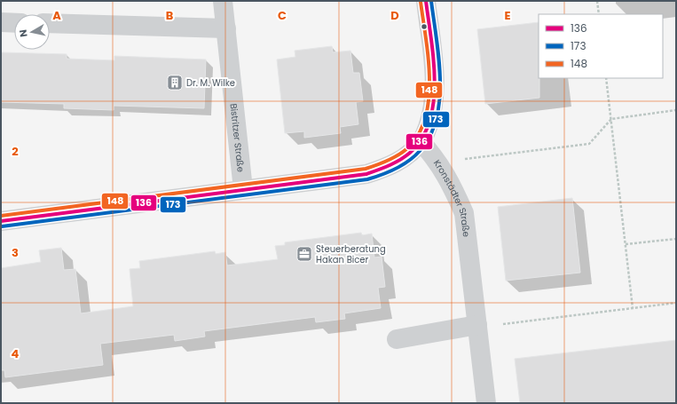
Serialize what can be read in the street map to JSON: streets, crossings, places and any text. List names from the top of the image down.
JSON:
{
  "streets": {
    "street": ["Bistritzer Straße", "Kronstädter Straße"]
  },
  "places": {
    "building": ["Dr. M. Wilke"],
    "office": ["Steuerberatung Hakan Bicer"]
  },
  "lines": ["transit line 136", "transit line 173", "transit line 148"],
  "legend": ["136", "173", "148"],
  "north": "left",
  "grid": {
    "columns": [
      "A",
      "B",
      "C",
      "D",
      "E"
    ],
    "rows": ["2", "3", "4"]
  }
}
